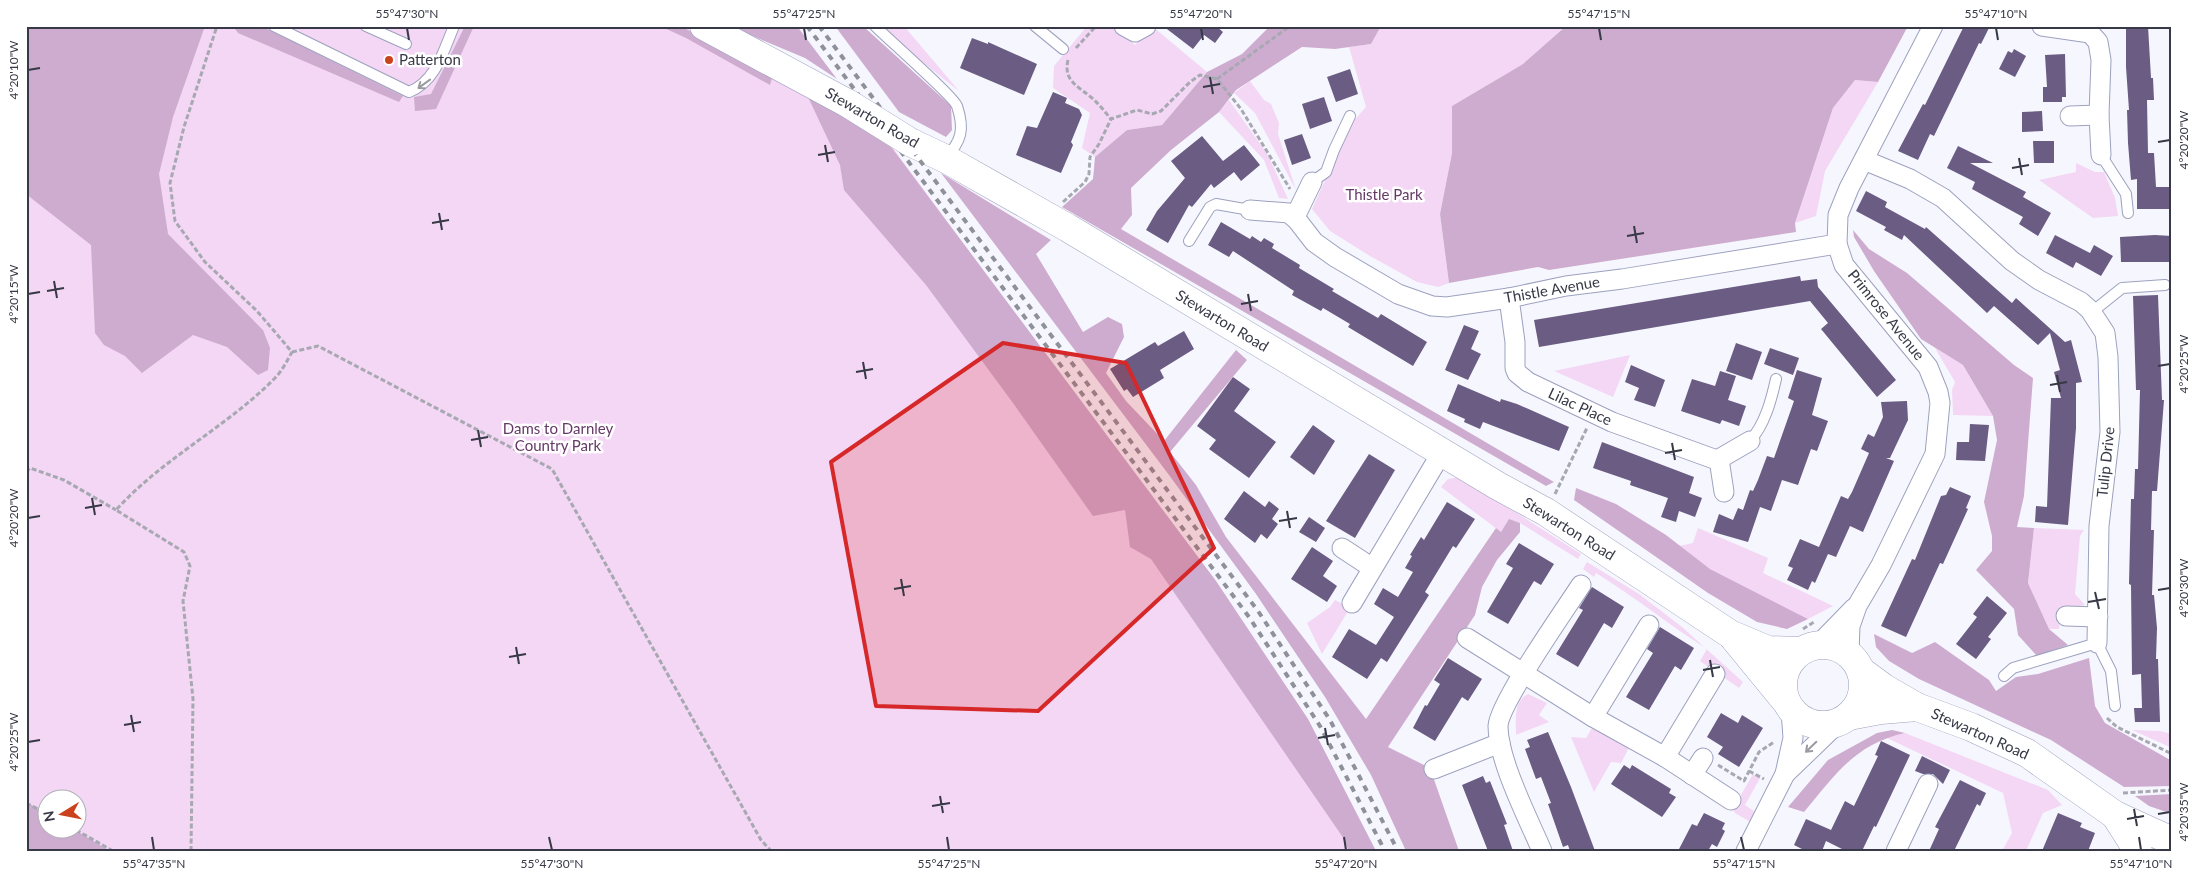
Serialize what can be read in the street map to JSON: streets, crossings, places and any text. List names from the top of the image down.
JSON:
{
  "streets": {
    "main road": ["Stewarton Road"],
    "street": [
      "Thistle Avenue",
      "Primrose Avenue",
      "Lilac Place",
      "Tulip Drive"
    ]
  },
  "crossings": [
    ["Stewarton Road", "Primrose Avenue"],
    ["Thistle Avenue", "Primrose Avenue"],
    ["Thistle Avenue", "Lilac Place"],
    ["Primrose Avenue", "Tulip Drive"]
  ],
  "parks": ["Thistle Park", "Dams to Darnley Country Park"],
  "places": ["Patterton"],
  "north": "left",
  "coordinates": [
    "55°47'30\"N",
    "55°47'25\"N",
    "55°47'20\"N",
    "55°47'15\"N",
    "55°47'10\"N",
    "4°20'10\"W",
    "4°20'20\"W",
    "4°20'15\"W",
    "4°20'25\"W",
    "4°20'30\"W",
    "4°20'35\"W",
    "55°47'35\"N"
  ]
}
